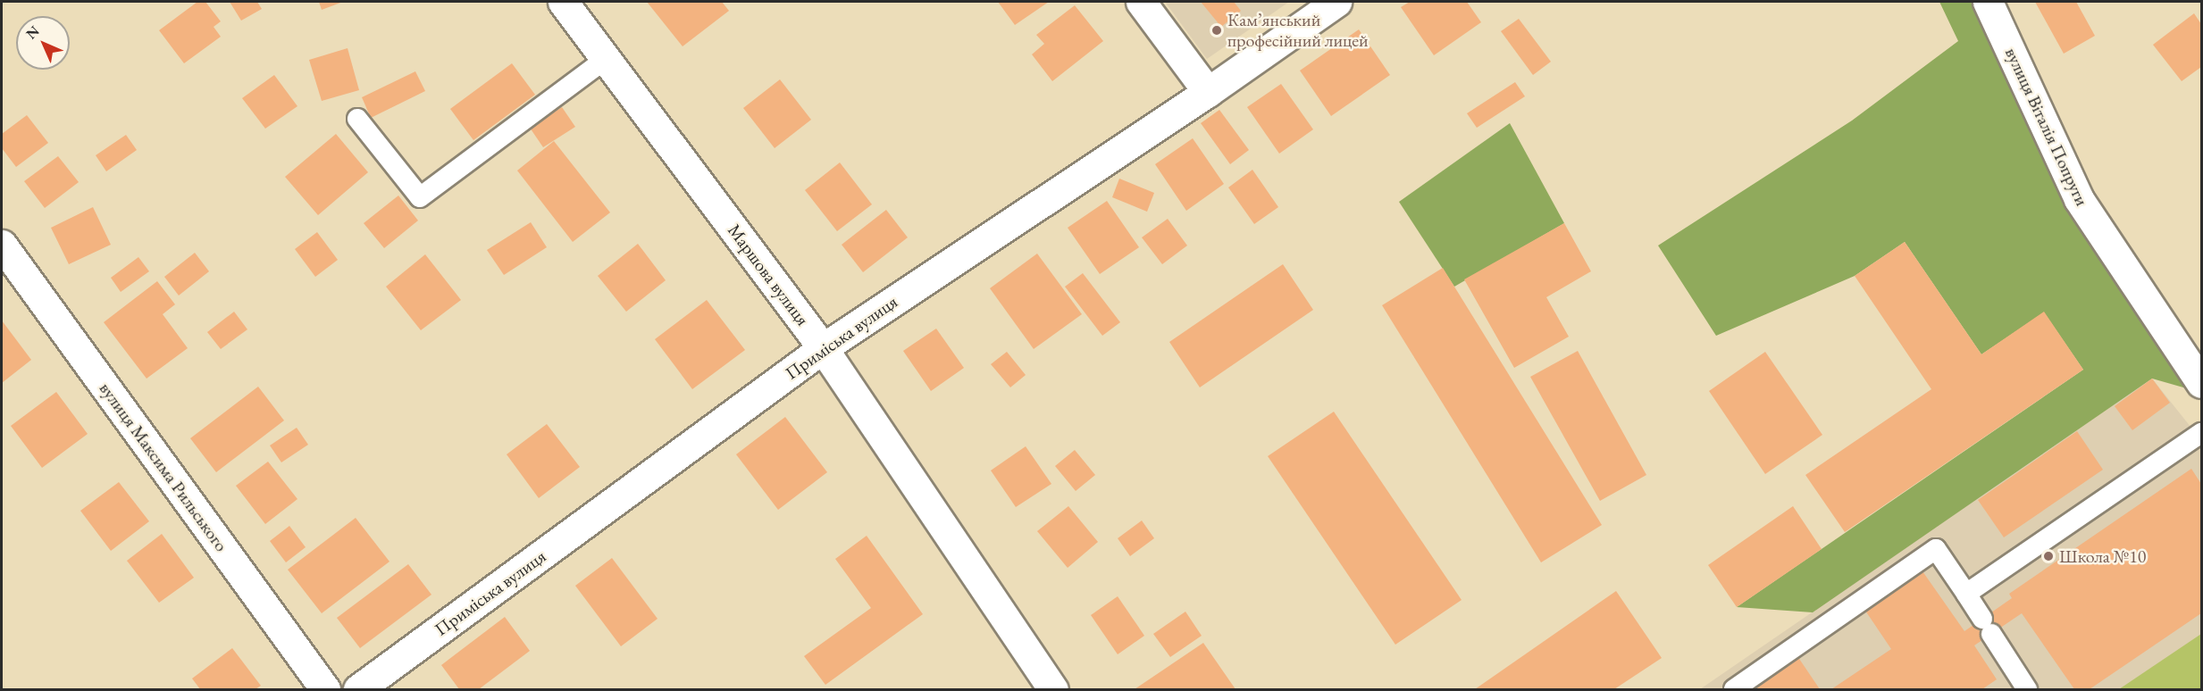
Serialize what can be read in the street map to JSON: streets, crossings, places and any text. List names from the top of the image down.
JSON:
{
  "streets": {
    "street": [
      "вулиця Віталія Попруги",
      "Маршова вулиця",
      "Приміська вулиця",
      "вулиця Максима Рильського"
    ]
  },
  "crossings": [
    ["Маршова вулиця", "Приміська вулиця"]
  ],
  "places": ["Кам’янський професійний лицей", "Школа №10"],
  "north": "top left"
}
